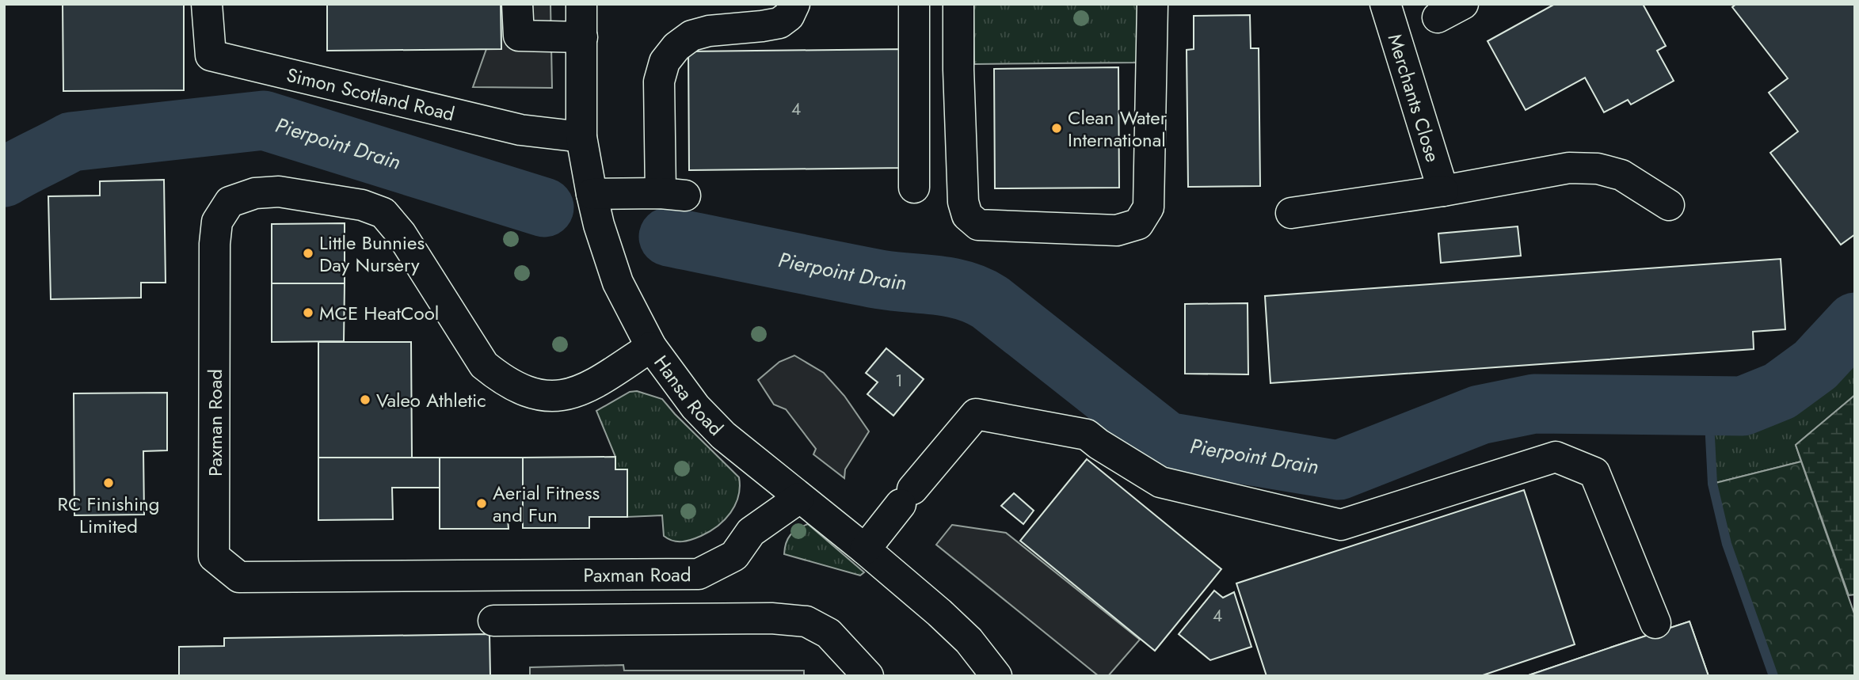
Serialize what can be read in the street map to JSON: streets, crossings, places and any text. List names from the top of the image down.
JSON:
{
  "streets": {
    "street": [
      "Simon Scotland Road",
      "Merchants Close",
      "Hansa Road",
      "Paxman Road"
    ]
  },
  "crossings": [
    ["Simon Scotland Road", "Hansa Road"],
    ["Hansa Road", "Paxman Road"]
  ],
  "water": ["Pierpoint Drain"],
  "places": [
    "Clean Water International",
    "Little Bunnies Day Nursery",
    "MCE HeatCool",
    "Valeo Athletic",
    "RC Finishing Limited",
    "Aerial Fitness and Fun"
  ],
  "house_numbers": ["4", "1", "4"]
}
